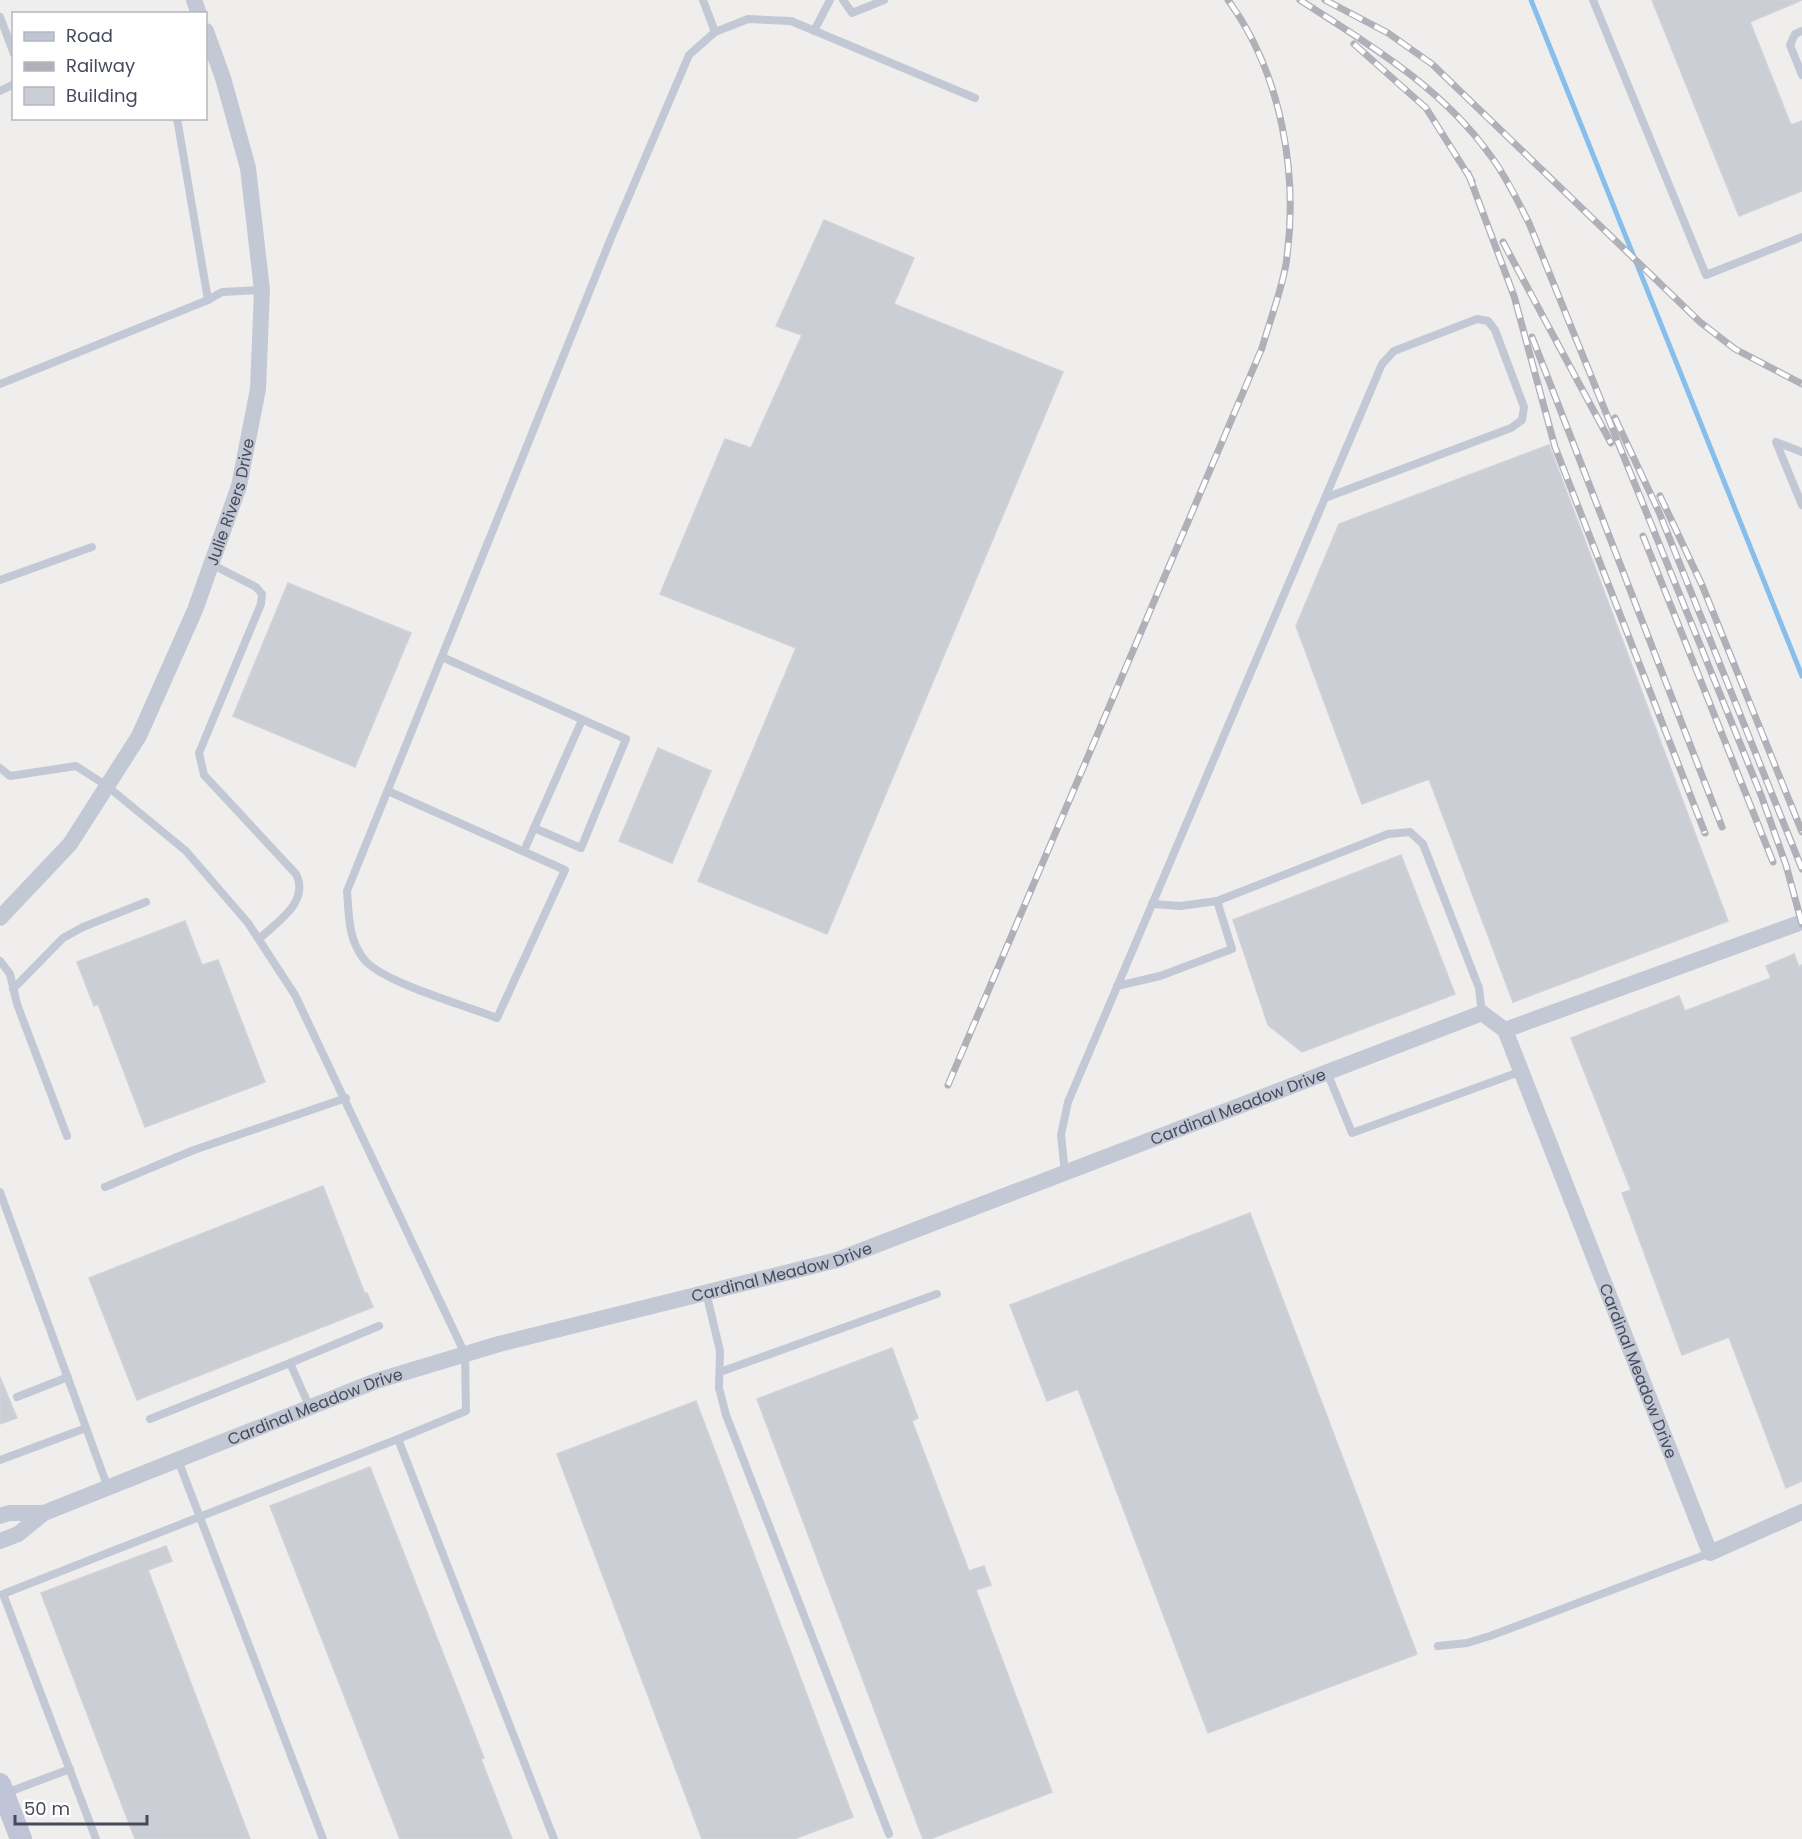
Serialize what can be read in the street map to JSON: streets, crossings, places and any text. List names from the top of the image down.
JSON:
{
  "streets": {
    "street": ["Julie Rivers Drive", "Cardinal Meadow Drive"]
  },
  "legend": ["Road", "Railway", "Building"],
  "scale_bar": "50 m"
}
